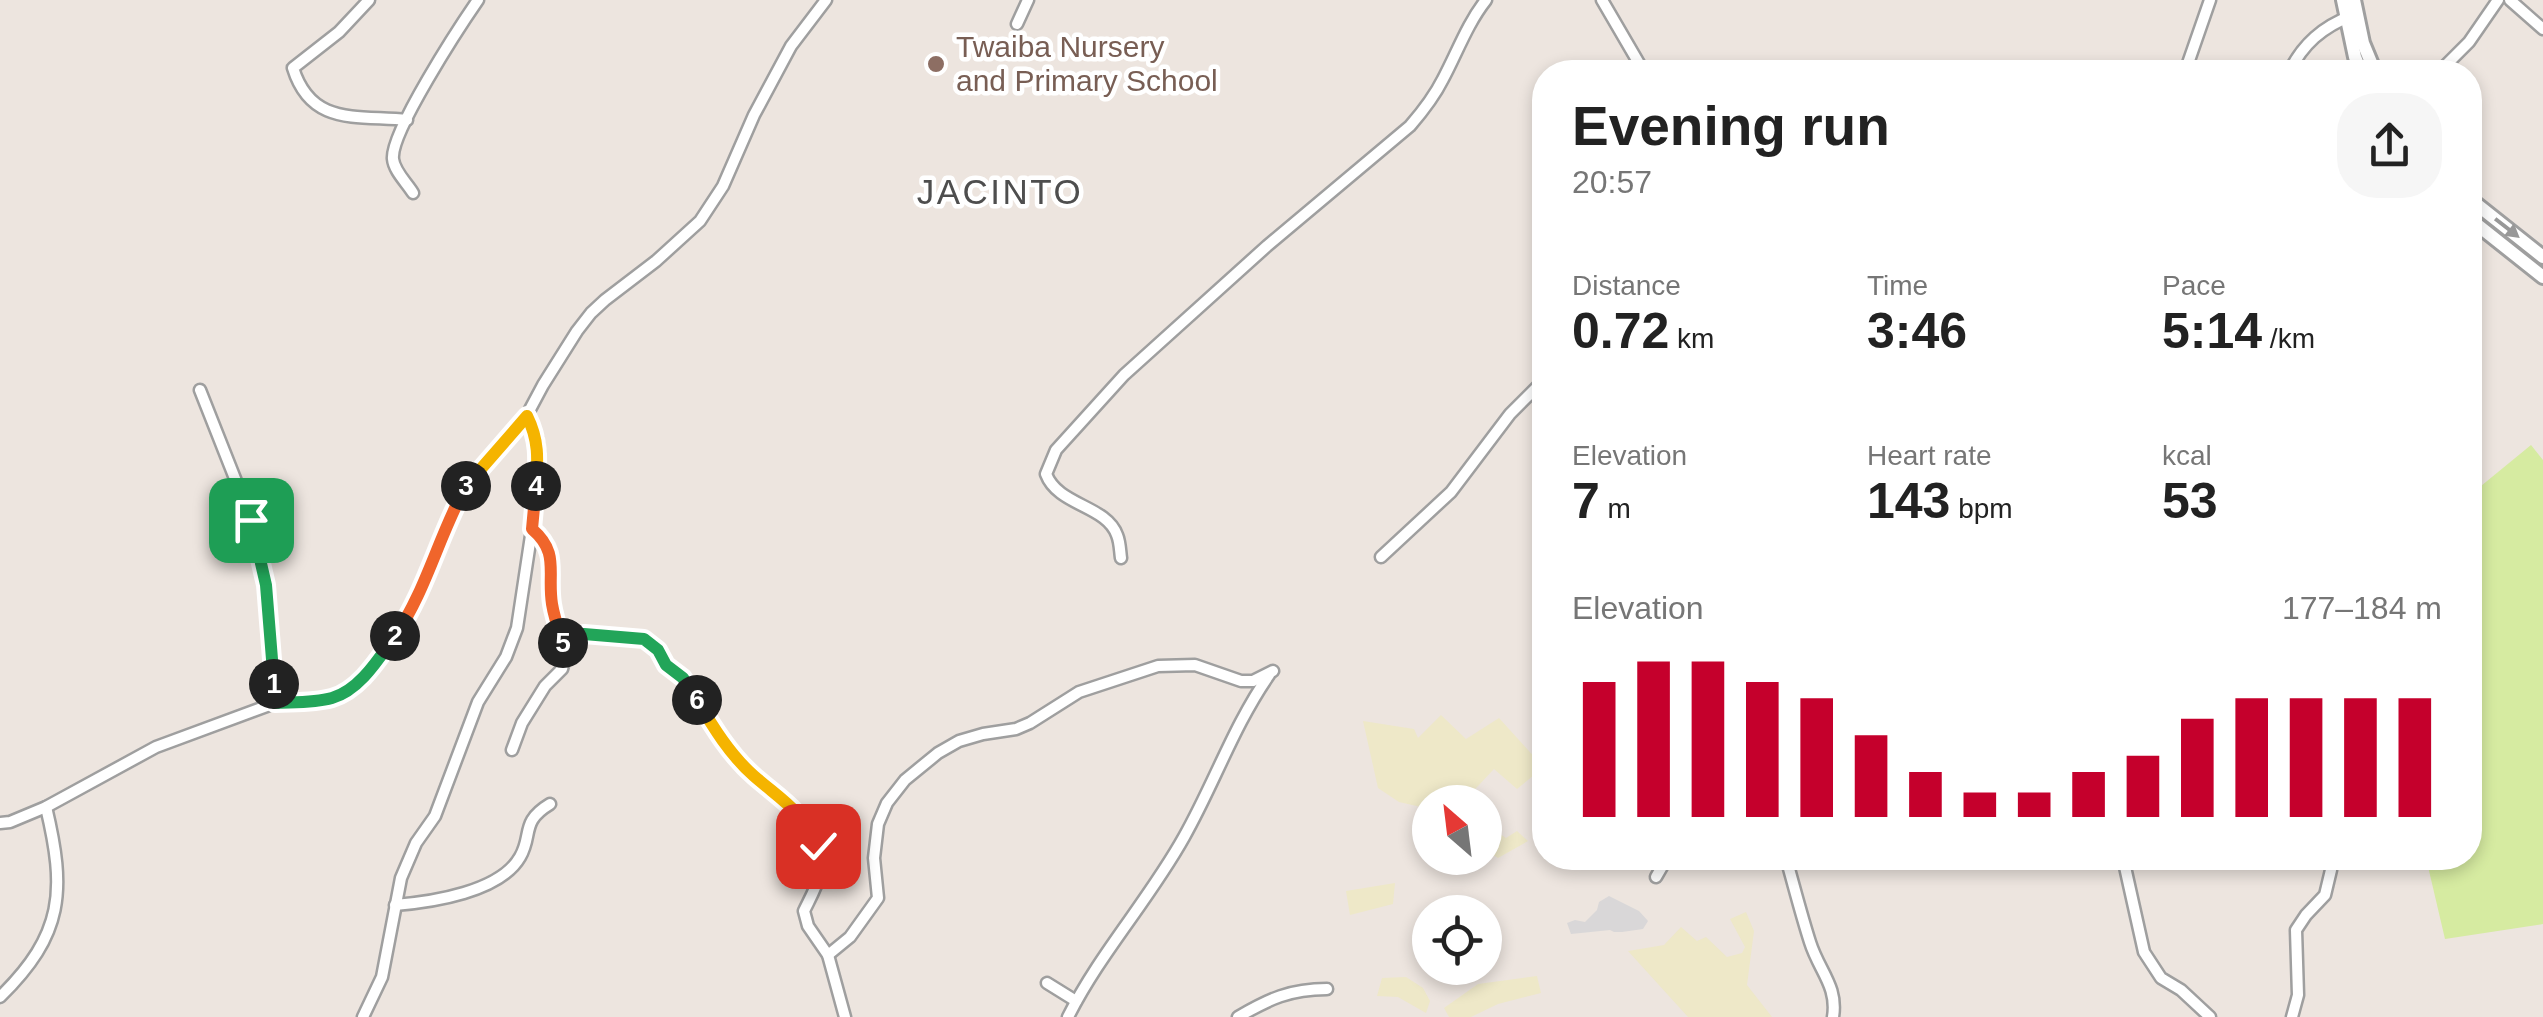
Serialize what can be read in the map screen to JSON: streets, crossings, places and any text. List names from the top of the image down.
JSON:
{
  "districts": ["JACINTO"],
  "places": ["Twaiba Nursery and Primary School"],
  "north": "top left",
  "page": {
    "heading": ["Evening run", "20:57"],
    "stats": [
      ["Distance", "0.72 km"],
      ["Time", "3:46"],
      ["Pace", "5:14 /km"],
      ["Elevation", "7 m"],
      ["Heart rate", "143 bpm"],
      ["kcal", "53"]
    ],
    "pins": [
      "3",
      "4",
      "2",
      "5",
      "1",
      "6"
    ],
    "chart": ["Elevation", "177–184 m"]
  }
}
